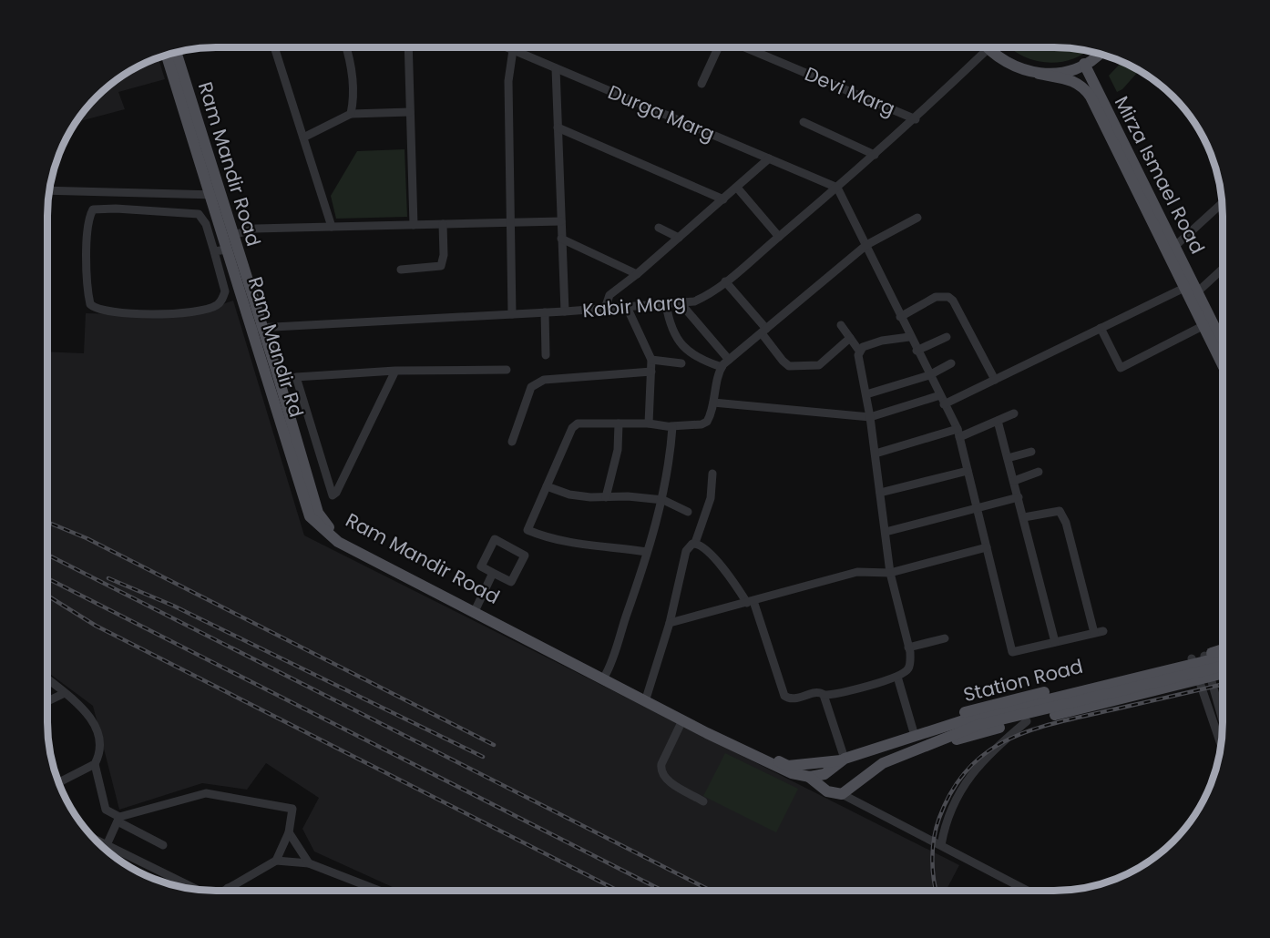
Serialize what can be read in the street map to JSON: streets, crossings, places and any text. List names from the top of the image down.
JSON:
{
  "streets": {
    "main road": [
      "Ram Mandir Road",
      "Mirza Ismael Road",
      "Ram Mandir Rd",
      "Station Road"
    ],
    "street": ["Devi Marg", "Durga Marg", "Kabir Marg"]
  },
  "crossings": [
    ["Devi Marg", "Kabir Marg"],
    ["Durga Marg", "Kabir Marg"],
    ["Ram Mandir Road", "Kabir Marg"],
    ["Ram Mandir Road", "Ram Mandir Rd"],
    ["Ram Mandir Road", "Station Road"],
    ["Kabir Marg", "Ram Mandir Rd"]
  ]
}
